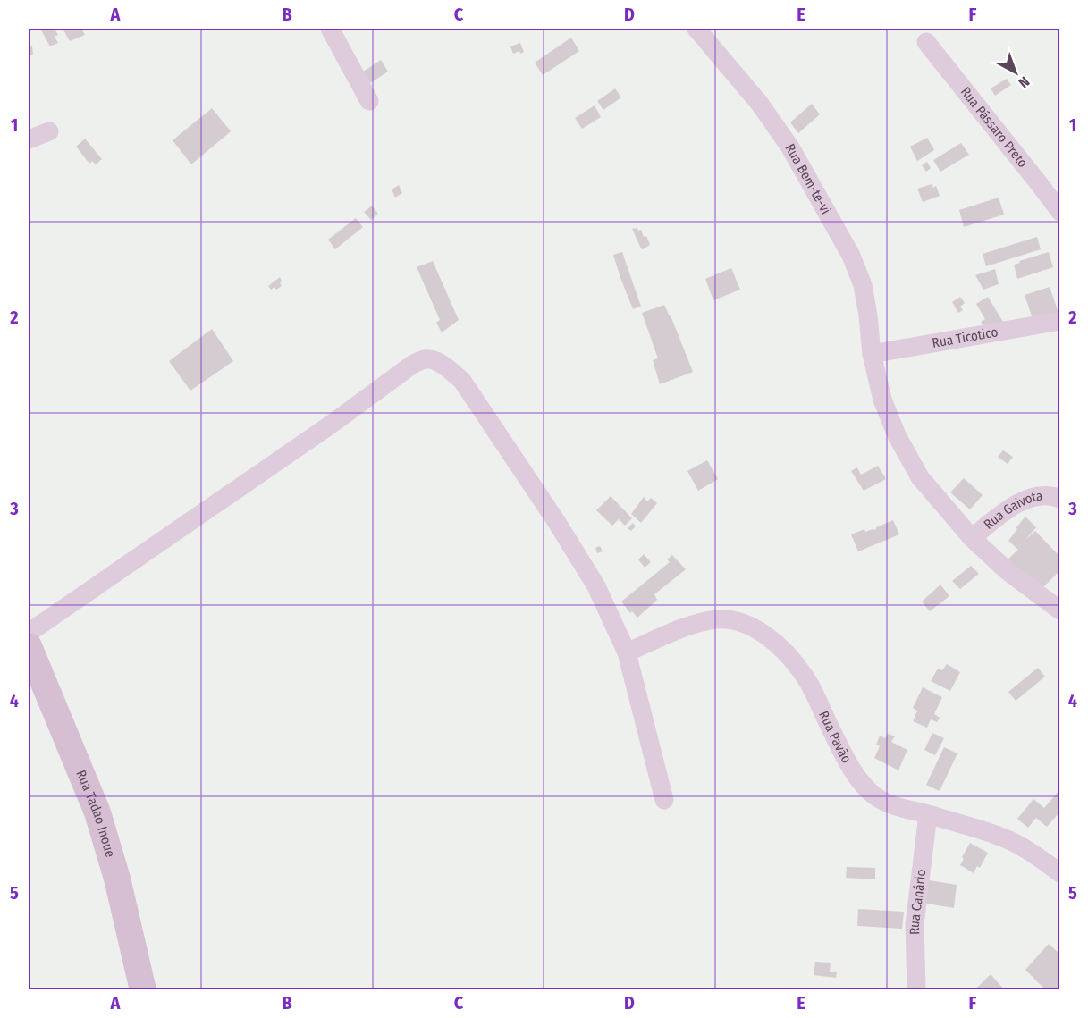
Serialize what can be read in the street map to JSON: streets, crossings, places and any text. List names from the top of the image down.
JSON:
{
  "streets": {
    "street": [
      "Rua Pássaro Preto",
      "Rua Bem-te-vi",
      "Rua Ticotico",
      "Rua Gaivota",
      "Rua Pavão",
      "Rua Tadao Inoue",
      "Rua Canário"
    ]
  },
  "crossings": [
    ["Rua Bem-te-vi", "Rua Ticotico"],
    ["Rua Bem-te-vi", "Rua Gaivota"],
    ["Rua Pavão", "Rua Canário"]
  ],
  "north": "bottom right",
  "grid": {
    "columns": [
      "A",
      "B",
      "C",
      "D",
      "E",
      "F"
    ],
    "rows": [
      "1",
      "2",
      "3",
      "4",
      "5"
    ]
  }
}
